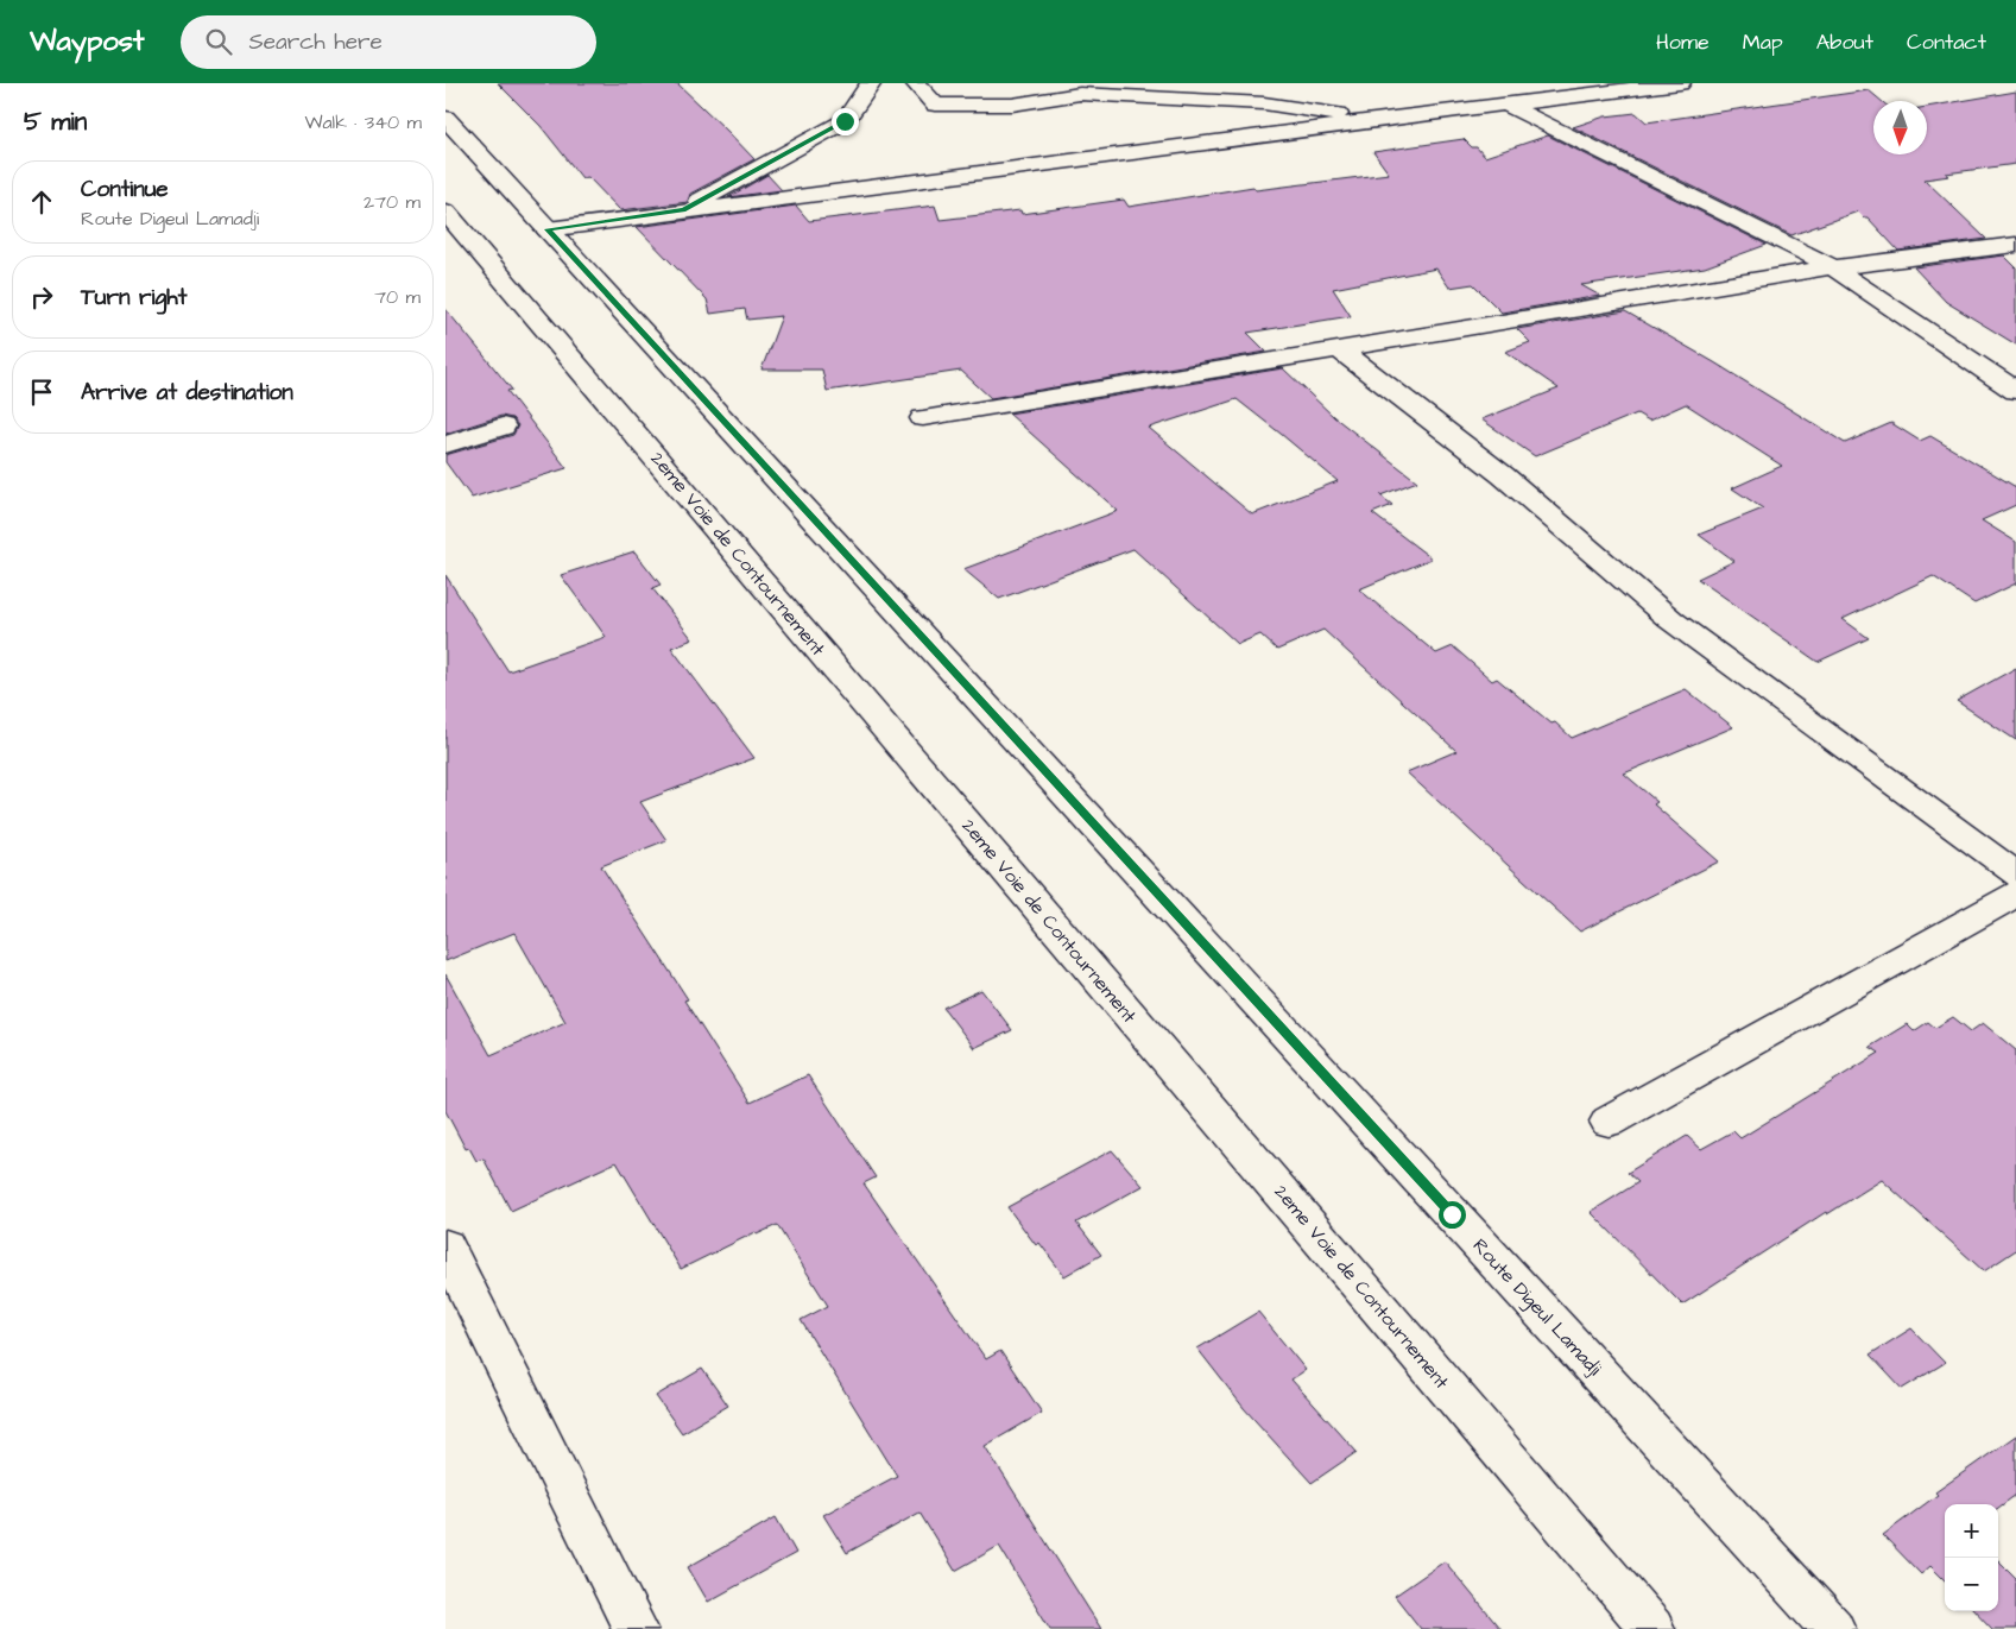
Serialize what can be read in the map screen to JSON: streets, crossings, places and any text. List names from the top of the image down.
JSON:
{
  "streets": {
    "street": ["2eme Voie de Contournement", "Route Digeul Lamadji"]
  },
  "north": "bottom",
  "page": {
    "header": "Waypost",
    "search": "Search here",
    "nav": [
      "Home",
      "Map",
      "About",
      "Contact"
    ],
    "heading": ["5 min", "Walk · 340 m"],
    "list": [
      ["Continue", "Route Digeul Lamadji", "270 m"],
      ["Turn right", "70 m"],
      "Arrive at destination"
    ],
    "map_buttons": ["+", "−"]
  }
}
